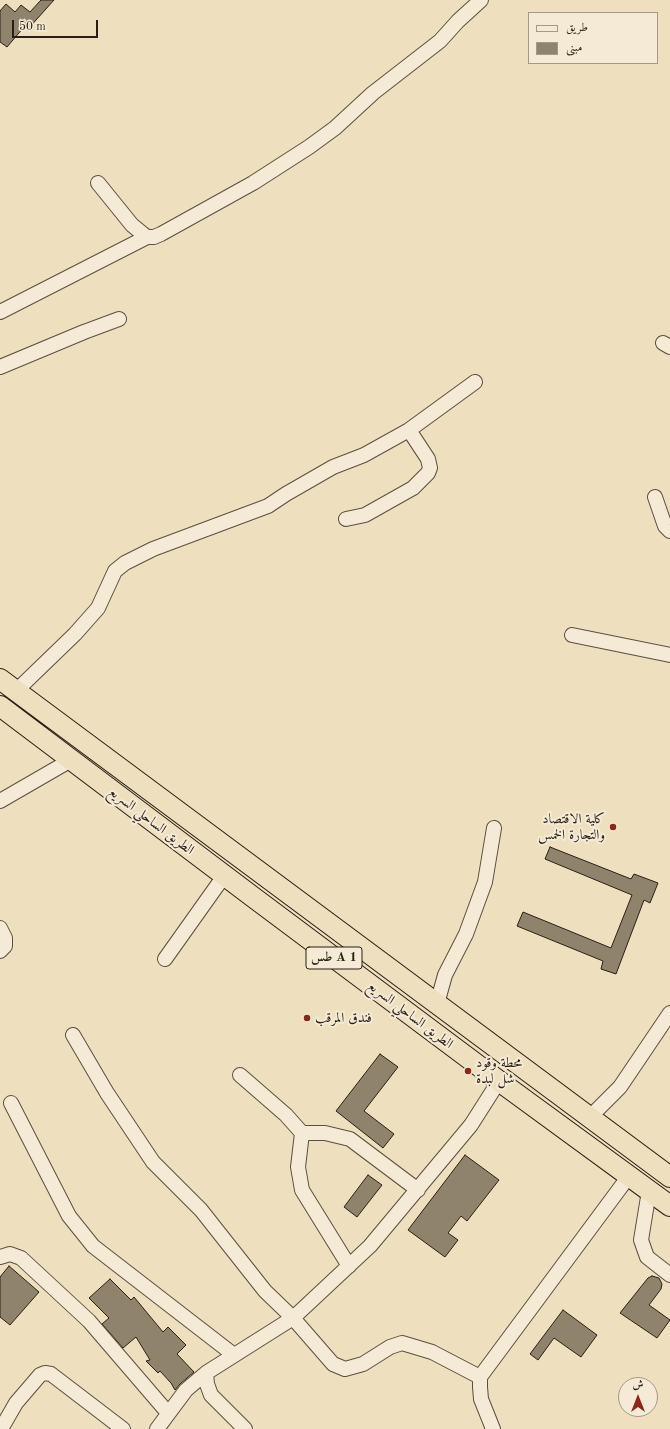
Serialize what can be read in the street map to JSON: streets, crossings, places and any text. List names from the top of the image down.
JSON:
{
  "streets": {
    "highway": ["الطريق الساحلي السريع", "طس A 1"]
  },
  "places": ["كلية الاقتصاد والتجارة الخمس", "فندق المرقب", "محطة وقود شل لبدة"],
  "legend": ["طريق", "مبنى"],
  "scale_bar": "50 m",
  "north": "top"
}
